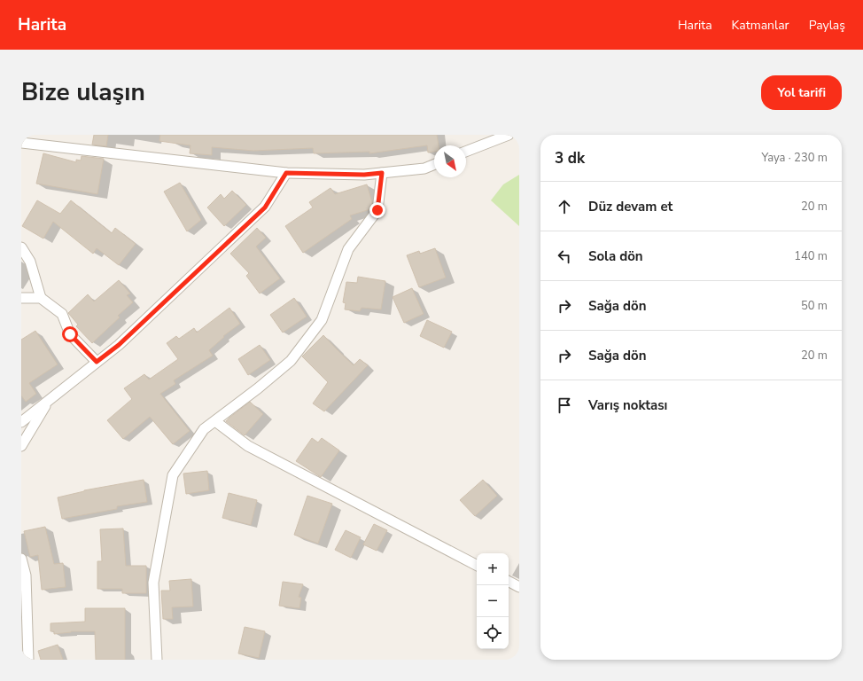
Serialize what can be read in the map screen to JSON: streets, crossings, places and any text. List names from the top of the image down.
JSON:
{
  "north": "bottom right",
  "page": {
    "header": "Harita",
    "nav": ["Harita", "Katmanlar", "Paylaş"],
    "title": "Bize ulaşın",
    "buttons": "Yol tarifi",
    "heading": ["3 dk", "Yaya · 230 m"],
    "list": [
      ["Düz devam et", "20 m"],
      ["Sola dön", "140 m"],
      ["Sağa dön", "50 m"],
      ["Sağa dön", "20 m"],
      "Varış noktası"
    ],
    "map_buttons": ["+", "−"]
  }
}
